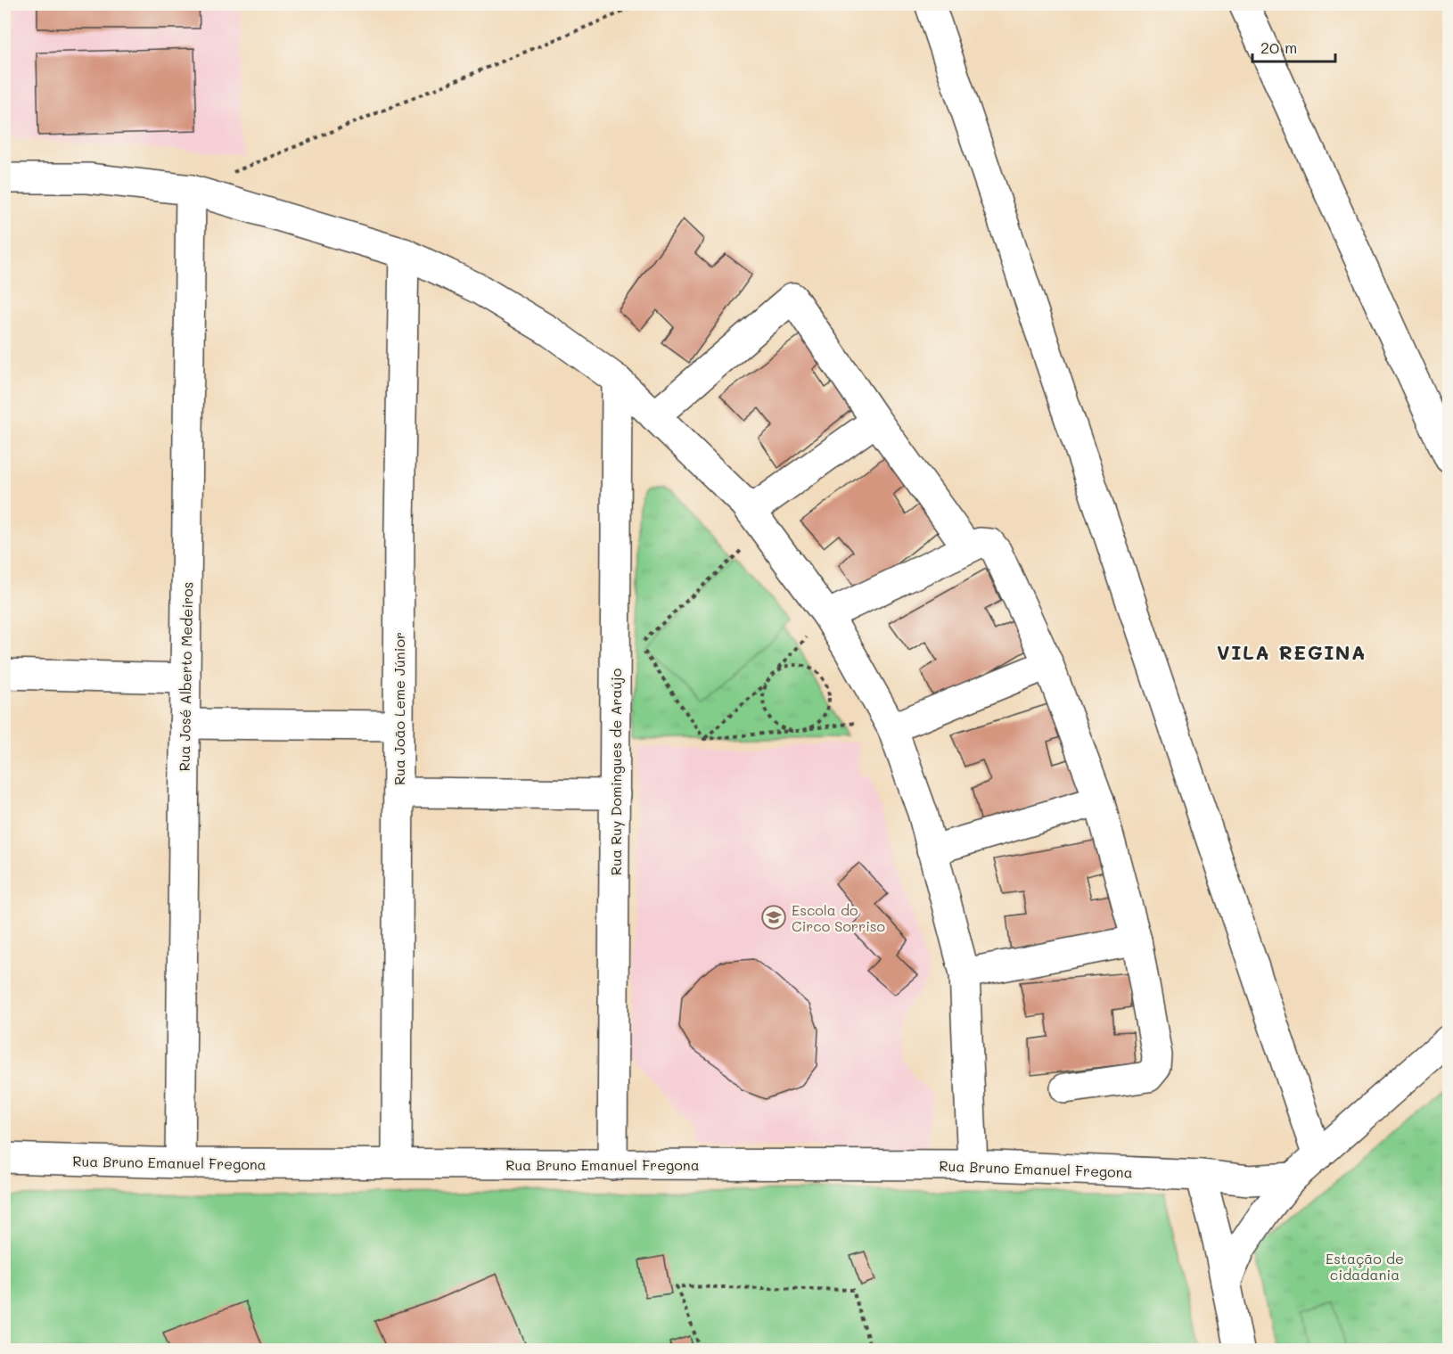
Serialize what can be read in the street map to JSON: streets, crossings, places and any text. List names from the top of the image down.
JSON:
{
  "streets": {
    "street": [
      "Rua José Alberto Medeiros",
      "Rua João Leme Júnior",
      "Rua Ruy Domingues de Araújo",
      "Rua Bruno Emanuel Fregona"
    ]
  },
  "crossings": [
    ["Rua José Alberto Medeiros", "Rua Bruno Emanuel Fregona"],
    ["Rua João Leme Júnior", "Rua Bruno Emanuel Fregona"],
    ["Rua Ruy Domingues de Araújo", "Rua Bruno Emanuel Fregona"]
  ],
  "districts": ["VILA REGINA"],
  "parks": ["Estação de cidadania"],
  "places": {
    "school or university": ["Escola do Circo Sorriso"]
  },
  "scale_bar": "20 m"
}
